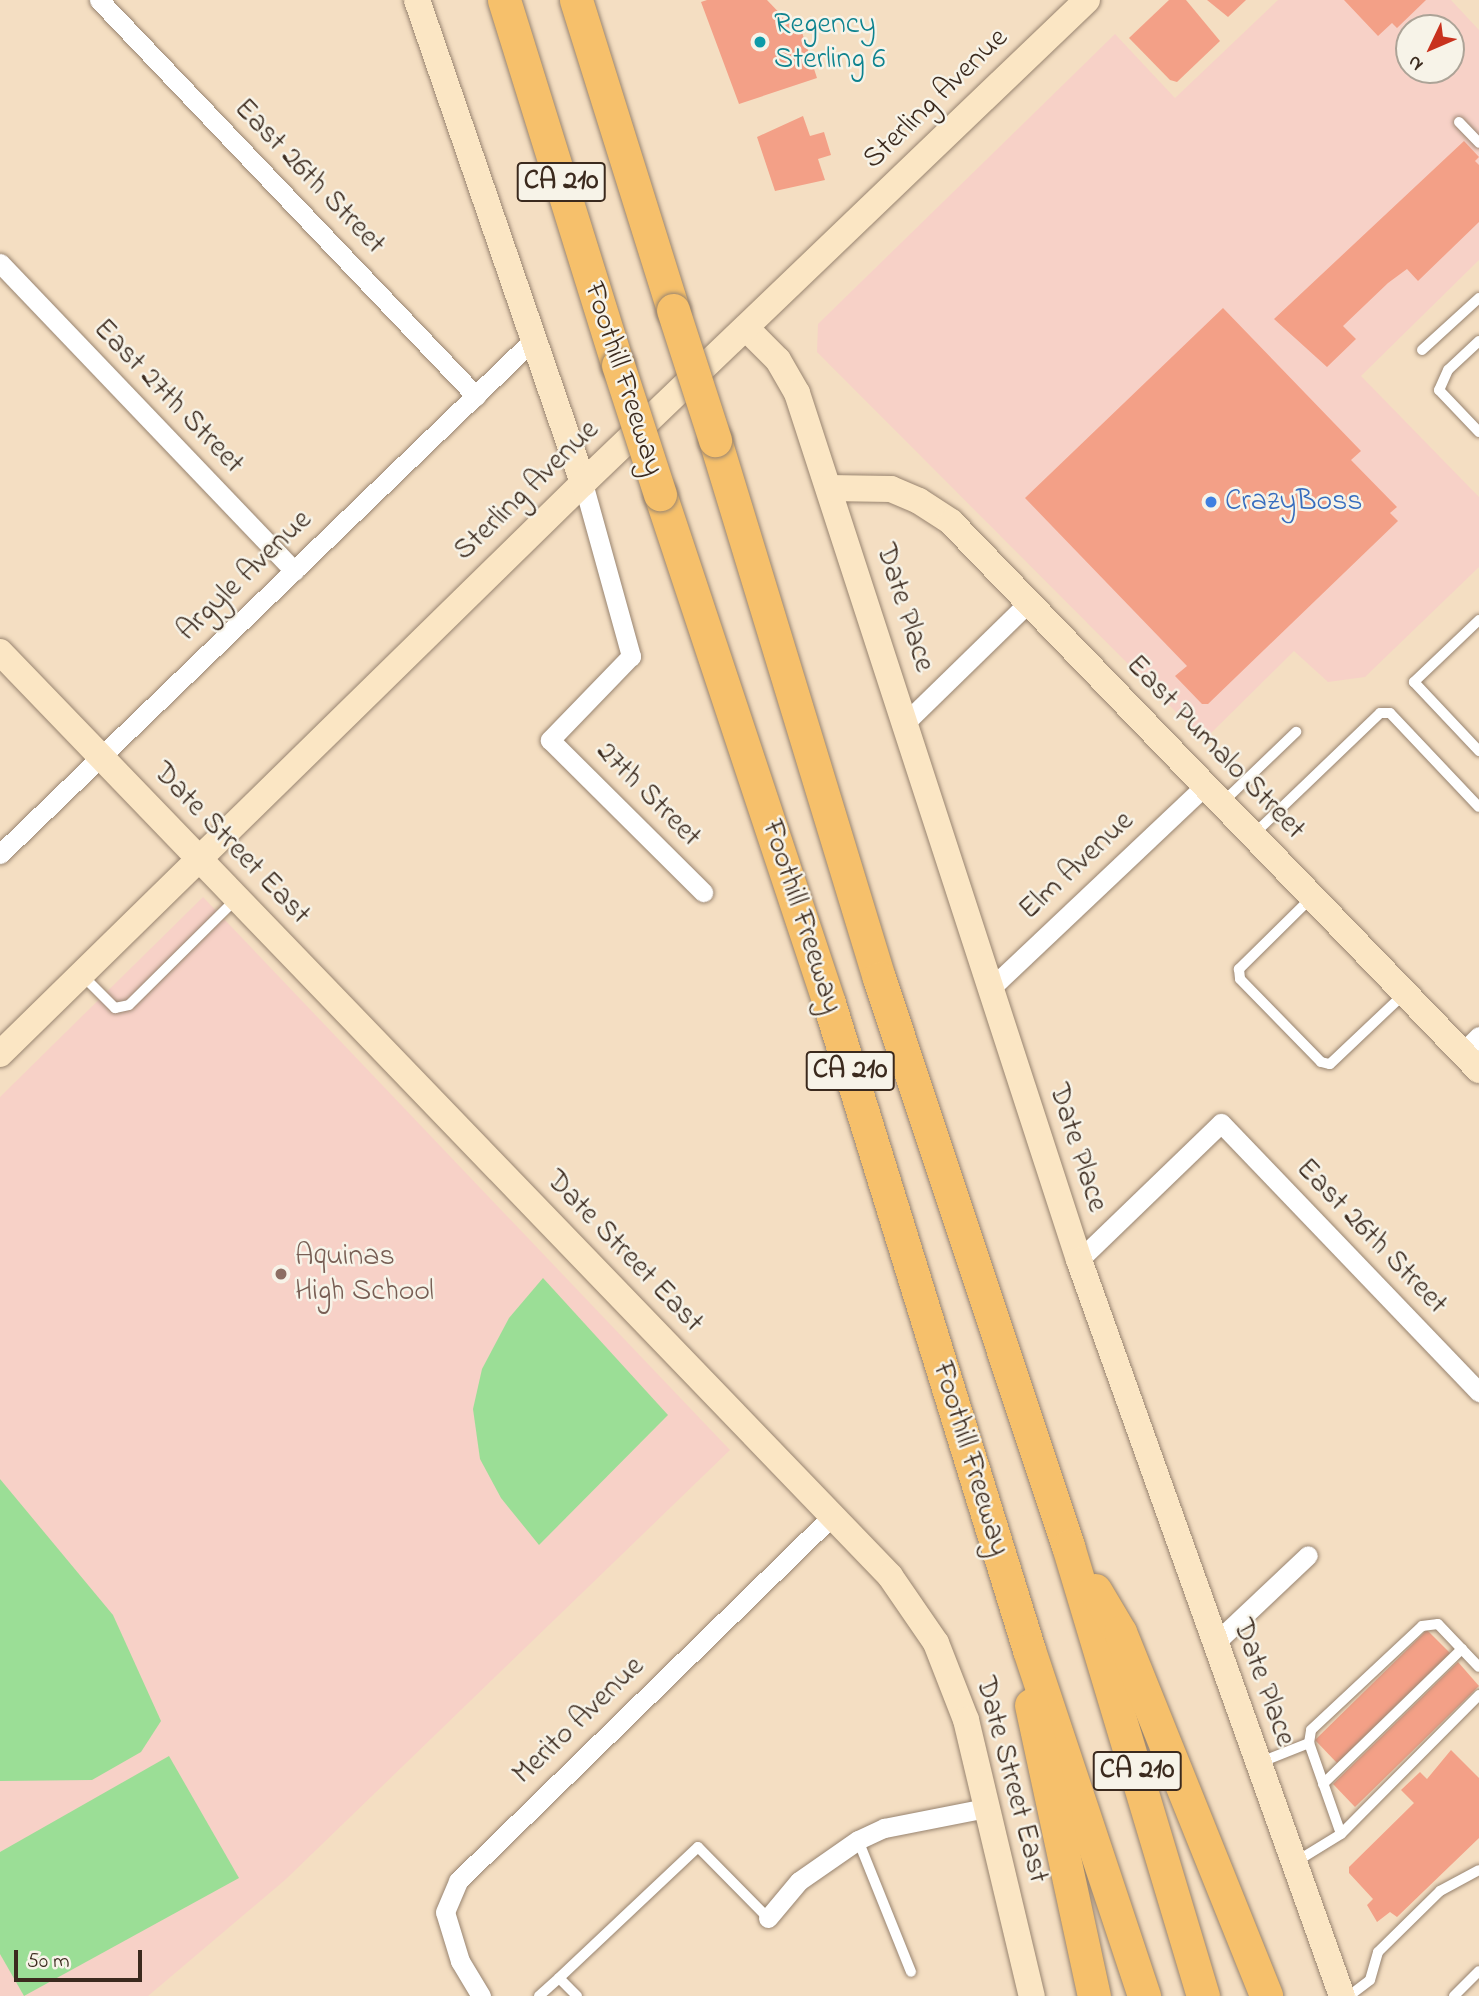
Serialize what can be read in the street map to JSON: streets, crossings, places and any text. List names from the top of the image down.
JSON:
{
  "streets": {
    "highway": ["CA 210", "Foothill Freeway"],
    "street": [
      "Sterling Avenue",
      "East 26th Street",
      "East 27th Street",
      "Argyle Avenue",
      "Date Place",
      "East Pumalo Street",
      "27th Street",
      "Date Street East",
      "Elm Avenue",
      "Merito Avenue"
    ]
  },
  "crossings": [
    ["Sterling Avenue", "Date Place"],
    ["Sterling Avenue", "27th Street"],
    ["Sterling Avenue", "Date Street East"],
    ["East 26th Street", "Argyle Avenue"],
    ["East 26th Street", "Date Place"],
    ["East 27th Street", "Argyle Avenue"],
    ["Argyle Avenue", "Date Street East"],
    ["Date Place", "East Pumalo Street"],
    ["Date Place", "Elm Avenue"],
    ["East Pumalo Street", "Elm Avenue"],
    ["Date Street East", "Merito Avenue"]
  ],
  "places": ["Regency Sterling 6", "CrazyBoss", "Aquinas High School"],
  "scale_bar": "50 m",
  "north": "bottom left"
}
